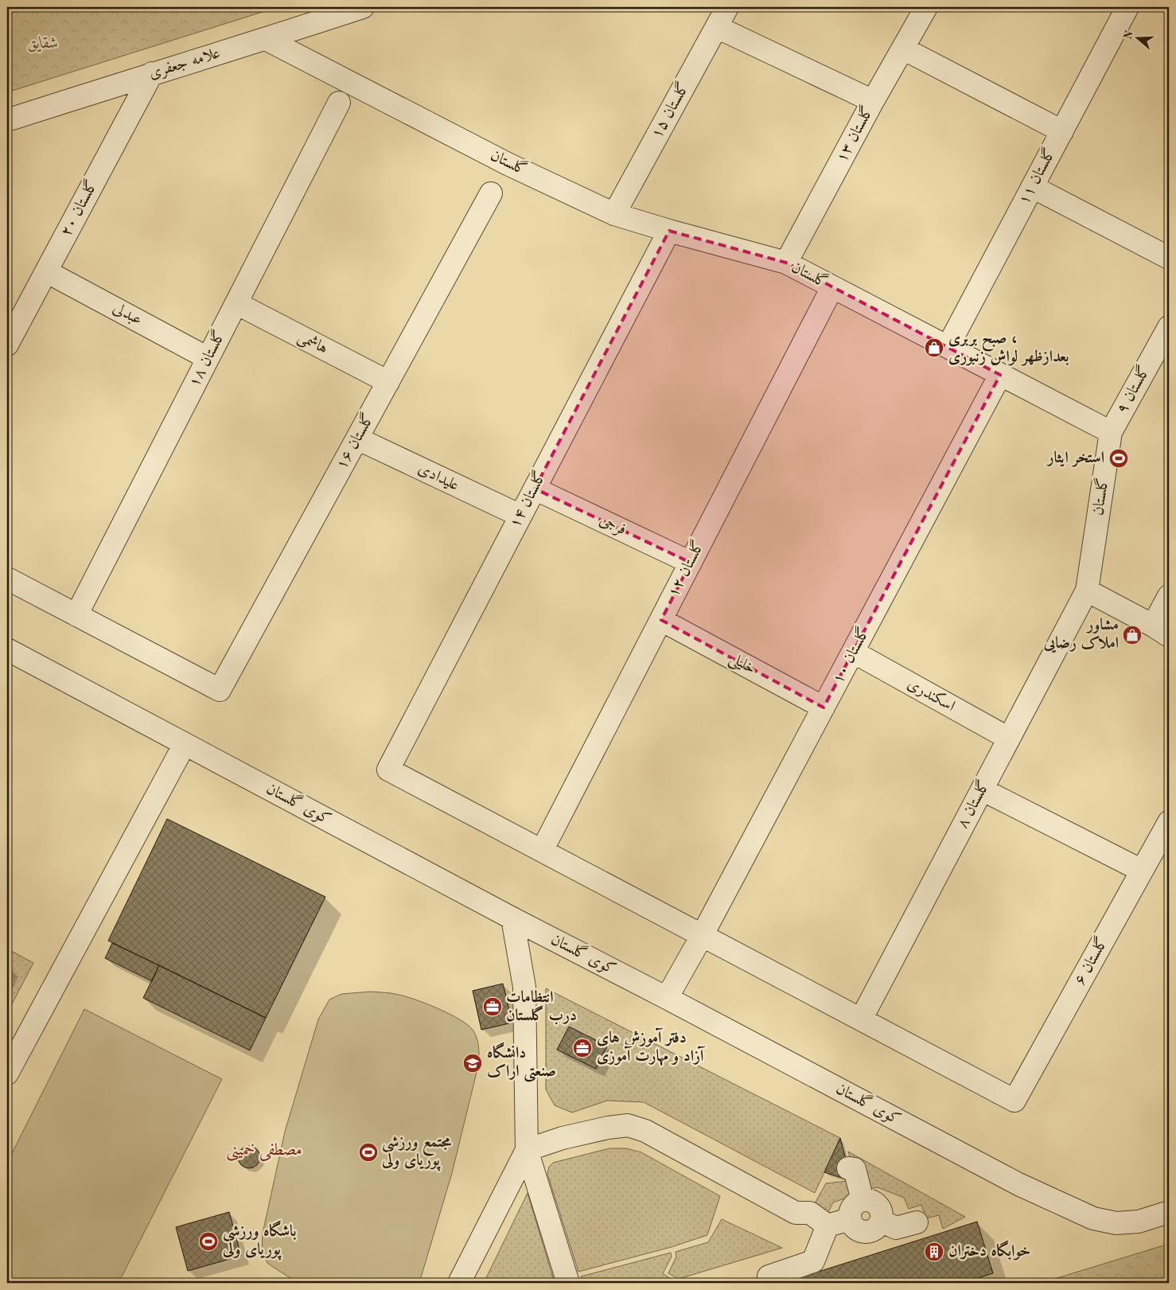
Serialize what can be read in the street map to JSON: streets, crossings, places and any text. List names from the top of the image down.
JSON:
{
  "streets": {
    "street": [
      "علامه جعفری",
      "گلستان ۱۵",
      "گلستان ۱۳",
      "گلستان",
      "گلستان ۱۱",
      "گلستان ۲۰",
      "عبدلی",
      "هاشمی",
      "گلستان ۱۸",
      "گلستان ۹",
      "گلستان ۱۶",
      "علیدادی",
      "گلستان ۱۴",
      "فرجی",
      "گلستان ۱۲",
      "گلستان ۱۰",
      "خلیلی",
      "اسکندری",
      "کوی گلستان",
      "گلستان ۸",
      "گلستان ۶"
    ]
  },
  "crossings": [
    ["علامه جعفری", "گلستان"],
    ["علامه جعفری", "گلستان ۲۰"],
    ["گلستان ۱۵", "گلستان"],
    ["گلستان ۱۳", "گلستان"],
    ["گلستان", "گلستان ۱۱"],
    ["گلستان", "گلستان ۹"],
    ["گلستان", "گلستان ۱۴"],
    ["گلستان", "گلستان ۱۲"],
    ["گلستان", "گلستان ۱۰"],
    ["گلستان", "گلستان ۸"],
    ["گلستان ۲۰", "عبدلی"],
    ["عبدلی", "گلستان ۱۸"],
    ["هاشمی", "گلستان ۱۸"],
    ["هاشمی", "گلستان ۱۶"],
    ["گلستان ۱۸", "گلستان ۱۶"],
    ["گلستان ۱۶", "علیدادی"],
    ["علیدادی", "گلستان ۱۴"],
    ["گلستان ۱۴", "فرجی"],
    ["گلستان ۱۴", "گلستان ۱۲"],
    ["فرجی", "گلستان ۱۲"],
    ["گلستان ۱۲", "خلیلی"],
    ["گلستان ۱۰", "خلیلی"],
    ["گلستان ۱۰", "اسکندری"],
    ["گلستان ۱۰", "کوی گلستان"],
    ["اسکندری", "گلستان ۸"],
    ["گلستان ۸", "گلستان ۶"]
  ],
  "districts": ["مصطفی خمینی"],
  "parks": ["شقایق"],
  "places": {
    "shop": ["صبح بربری ، بعدازظهر لواش زنبوری", "مشاور املاک رضایی"],
    "sports": ["استخر ایثار", "مجتمع ورزشی پوریای ولی", "باشگاه ورزشی پوریای ولی"],
    "office": ["انتظامات درب گلستان", "دفتر آموزش های آزاد و مهارت آموزی"],
    "school or university": ["دانشگاه صنعتی اراک"],
    "building": ["خوابگاه دختران"]
  },
  "north": "left"
}
